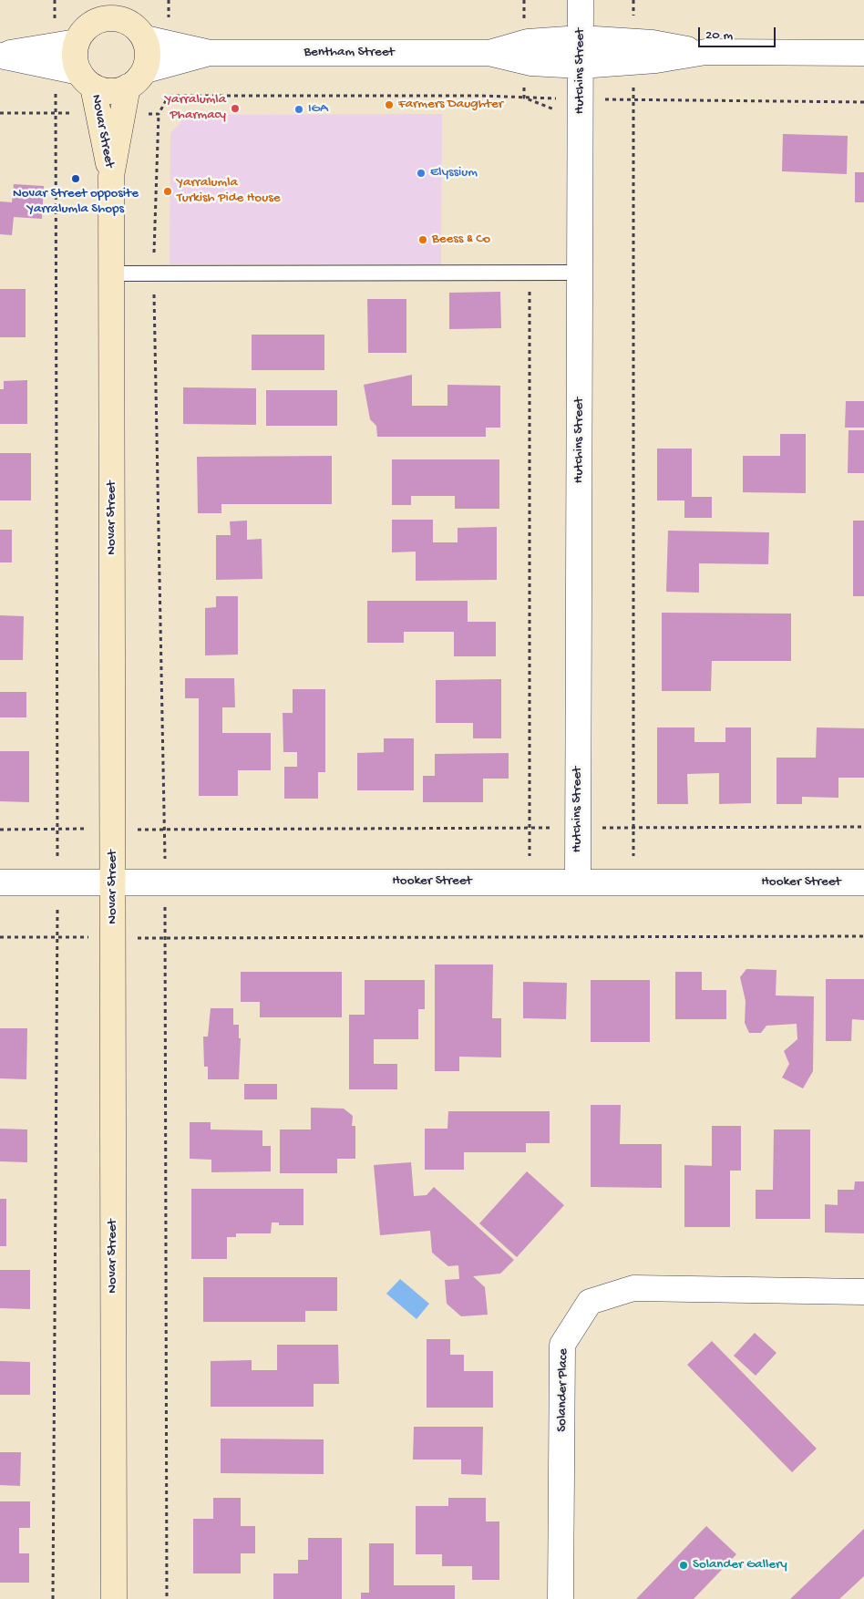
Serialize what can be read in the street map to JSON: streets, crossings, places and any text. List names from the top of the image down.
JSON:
{
  "streets": {
    "main road": ["Novar Street"],
    "street": [
      "Bentham Street",
      "Hutchins Street",
      "Hooker Street",
      "Solander Place"
    ]
  },
  "crossings": [
    ["Bentham Street", "Hutchins Street"],
    ["Bentham Street", "Novar Street"],
    ["Hutchins Street", "Hooker Street"],
    ["Novar Street", "Hooker Street"]
  ],
  "places": [
    "Farmers Daughter",
    "Yarralumla Pharmacy",
    "IGA",
    "Elyssium",
    "Novar Street opposite Yarralumla Shops",
    "Yarralumla Turkish Pide House",
    "Beess & Co",
    "Solander Gallery"
  ],
  "scale_bar": "20 m"
}
